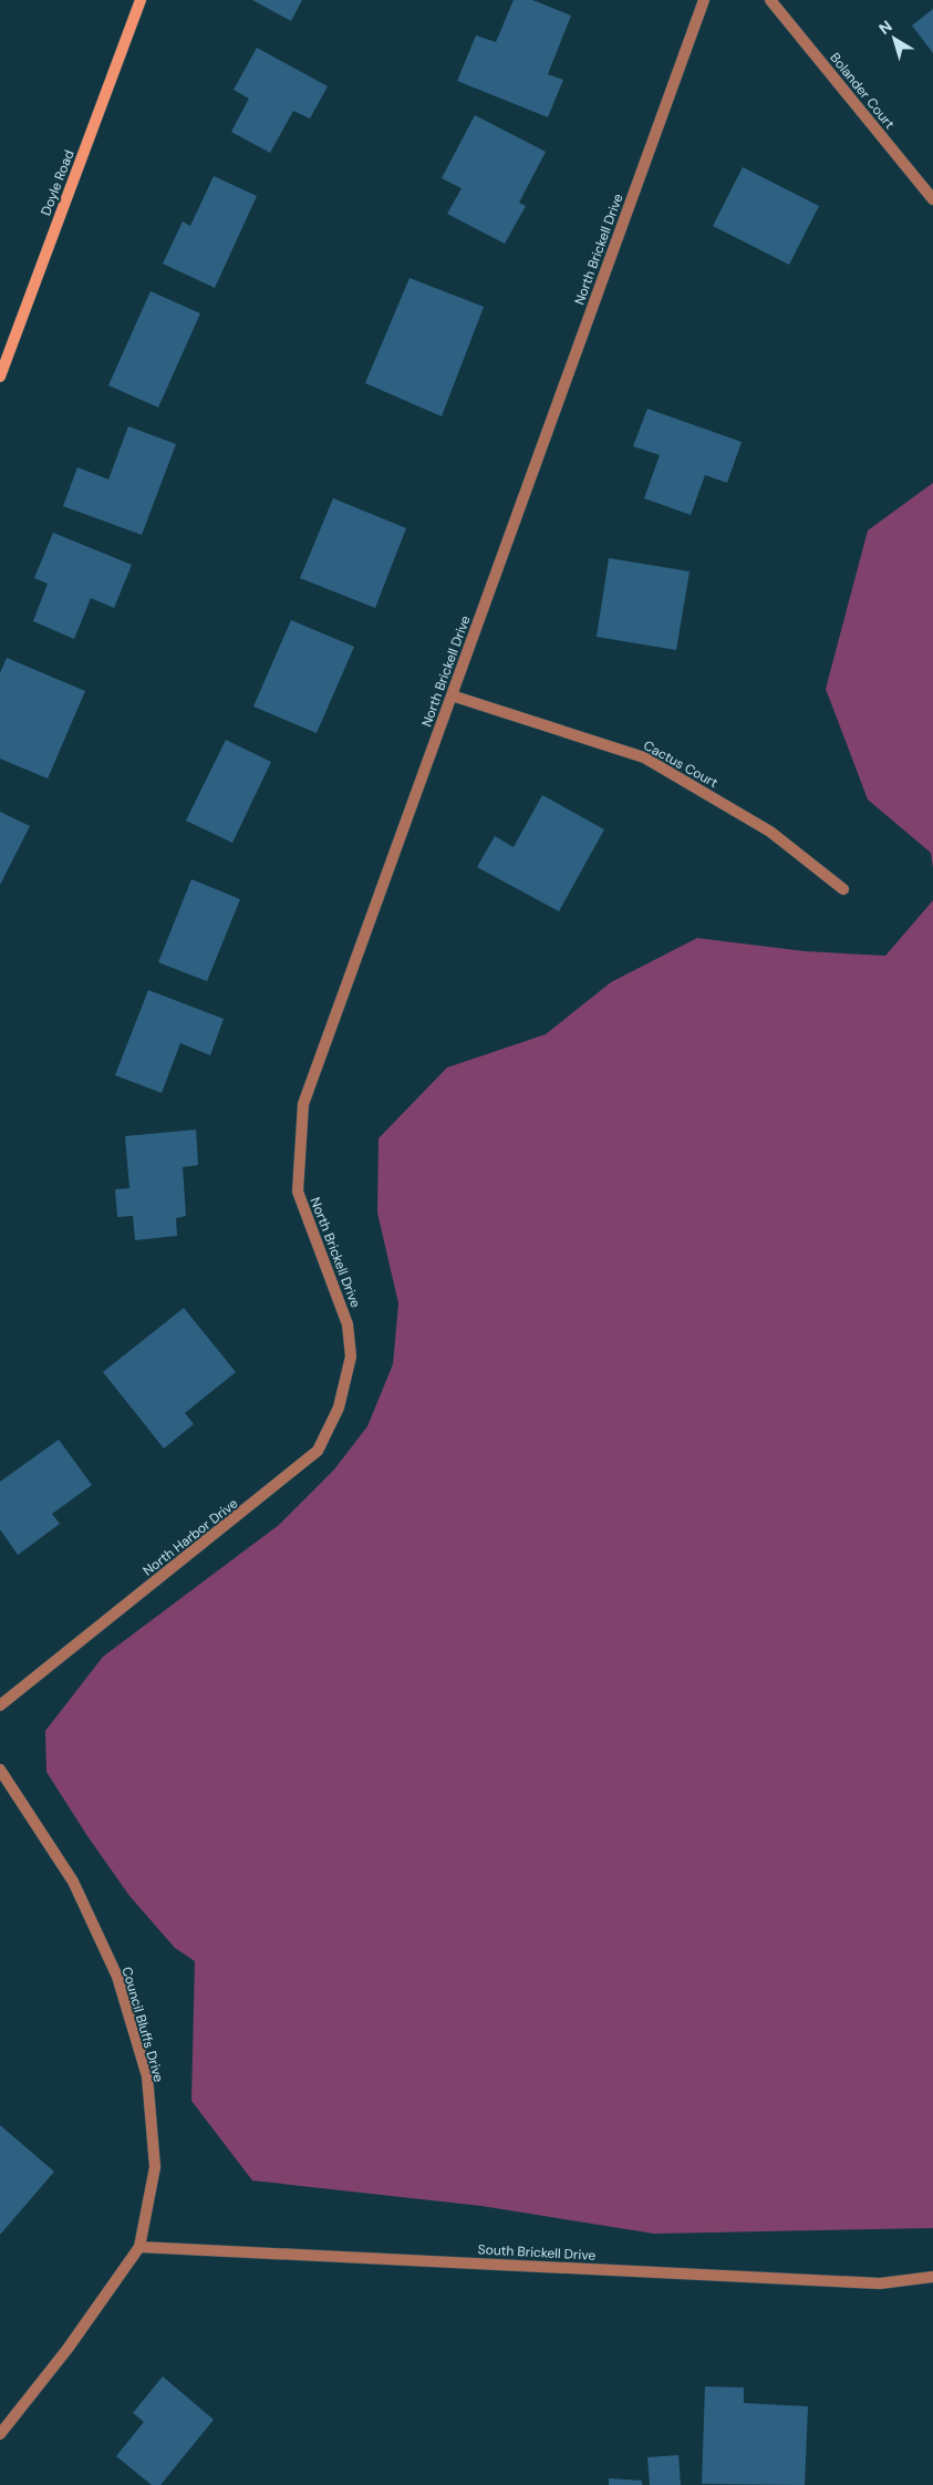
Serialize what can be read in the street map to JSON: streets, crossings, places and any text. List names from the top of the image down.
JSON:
{
  "streets": {
    "main road": ["Doyle Road"],
    "street": [
      "Bolander Court",
      "North Brickell Drive",
      "Cactus Court",
      "North Harbor Drive",
      "Council Bluffs Drive",
      "South Brickell Drive"
    ]
  },
  "crossings": [
    ["North Brickell Drive", "Cactus Court"],
    ["North Brickell Drive", "North Harbor Drive"],
    ["Council Bluffs Drive", "South Brickell Drive"]
  ],
  "north": "top left"
}
